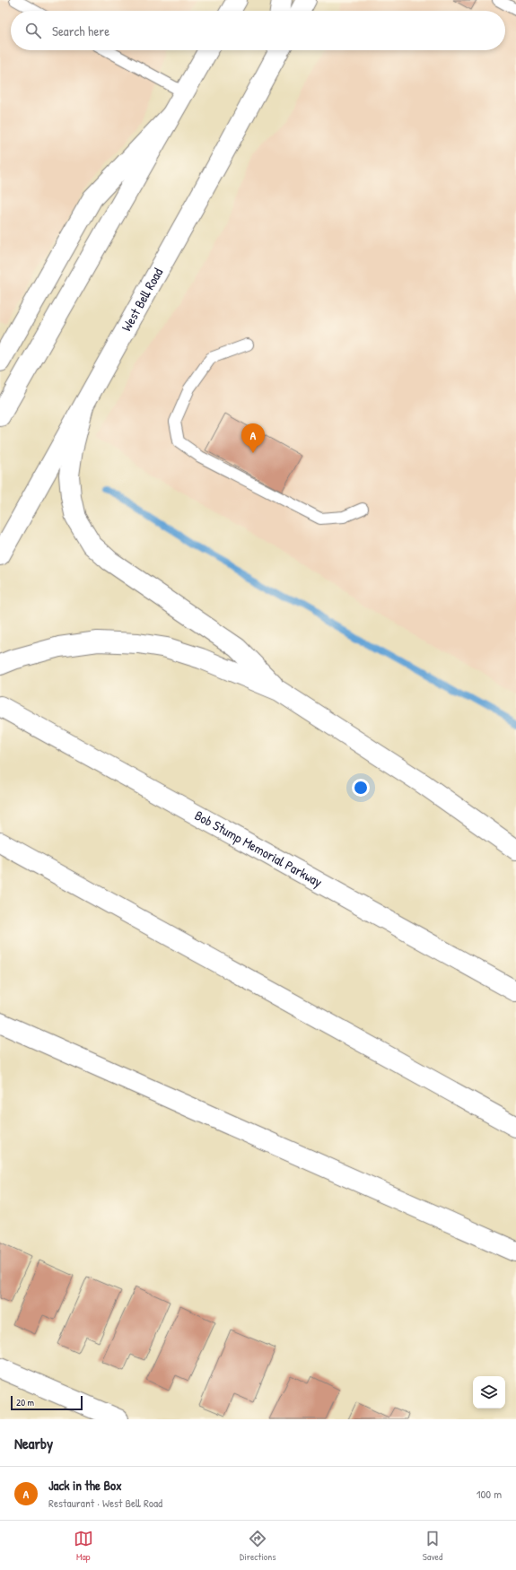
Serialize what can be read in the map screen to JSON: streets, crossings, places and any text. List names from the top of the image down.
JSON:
{
  "streets": {
    "main road": ["West Bell Road", "Bob Stump Memorial Parkway"]
  },
  "scale_bar": "20 m",
  "page": {
    "search": "Search here",
    "pins": "A",
    "scale": "20 m",
    "heading": "Nearby",
    "list": [
      {
        "mark": "A",
        "name": "Jack in the Box",
        "note": "Restaurant · West Bell Road",
        "value": "100 m"
      }
    ],
    "nav": ["Map", "Directions", "Saved"]
  }
}
